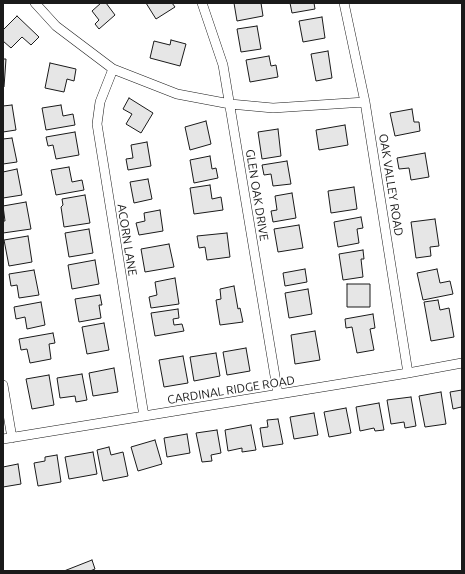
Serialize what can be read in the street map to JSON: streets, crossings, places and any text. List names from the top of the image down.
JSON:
{
  "streets": {
    "street": [
      "OAK VALLEY ROAD",
      "GLEN OAK DRIVE",
      "ACORN LANE",
      "CARDINAL RIDGE ROAD"
    ]
  },
  "crossings": [
    ["OAK VALLEY ROAD", "CARDINAL RIDGE ROAD"],
    ["GLEN OAK DRIVE", "CARDINAL RIDGE ROAD"],
    ["ACORN LANE", "CARDINAL RIDGE ROAD"]
  ]
}
